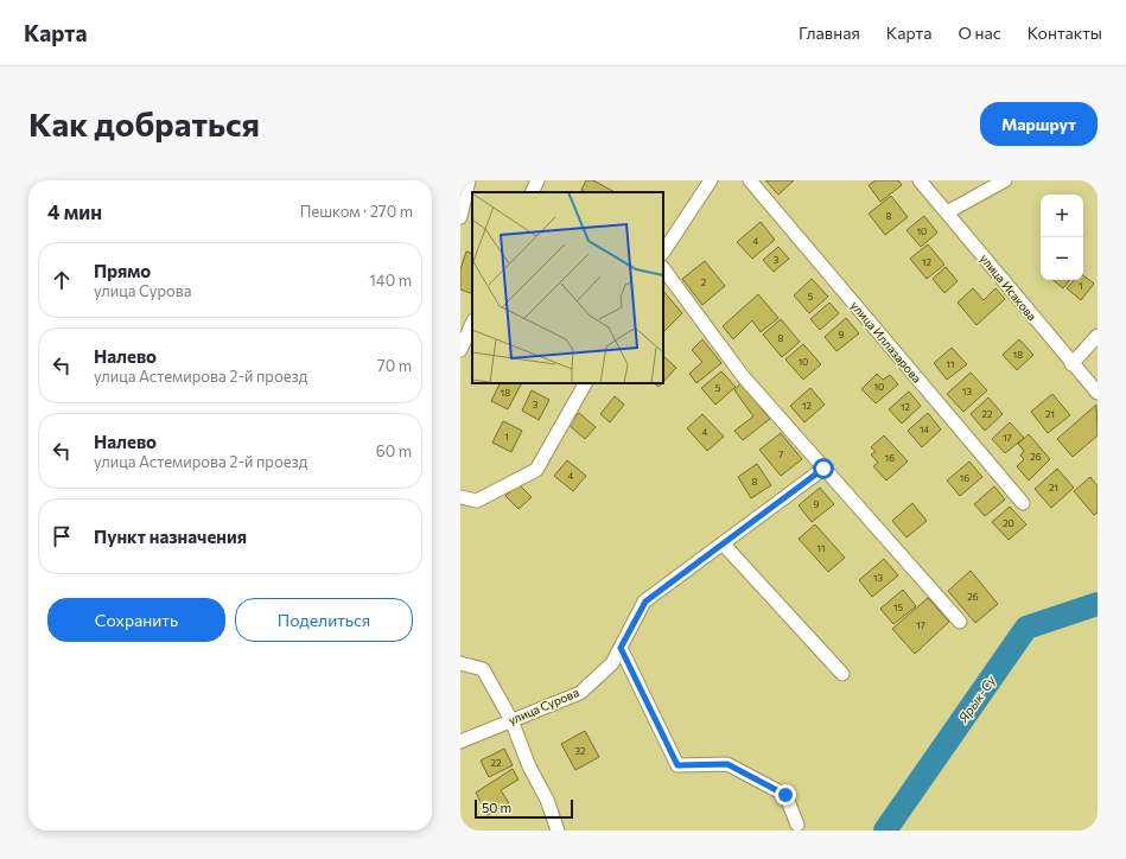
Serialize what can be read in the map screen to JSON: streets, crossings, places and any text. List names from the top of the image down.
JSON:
{
  "streets": {
    "street": ["улица Исакова", "улица Иллазарова", "улица Сурова"]
  },
  "water": ["Ярык-Су"],
  "house_numbers": [
    "8",
    "10",
    "4",
    "3",
    "12",
    "2",
    "1",
    "5",
    "9",
    "8",
    "18",
    "10",
    "11",
    "10",
    "5",
    "13",
    "18",
    "3",
    "12",
    "12",
    "22",
    "21",
    "14",
    "4",
    "1",
    "17",
    "7",
    "26",
    "16",
    "4",
    "16",
    "8",
    "21",
    "9",
    "20",
    "11",
    "13",
    "26",
    "15",
    "17",
    "32",
    "22"
  ],
  "scale_bar": "50 m",
  "page": {
    "header": "Карта",
    "nav": [
      "Главная",
      "Карта",
      "О нас",
      "Контакты"
    ],
    "buttons": [
      "Маршрут",
      ["Сохранить", "Поделиться"]
    ],
    "title": "Как добраться",
    "heading": ["4 мин", "Пешком · 270 m"],
    "map_buttons": ["+", "−"],
    "list": [
      ["Прямо", "улица Сурова", "140 m"],
      ["Налево", "улица Астемирова 2-й проезд", "70 m"],
      ["Налево", "улица Астемирова 2-й проезд", "60 m"],
      "Пункт назначения"
    ],
    "scale": "50 m"
  }
}
